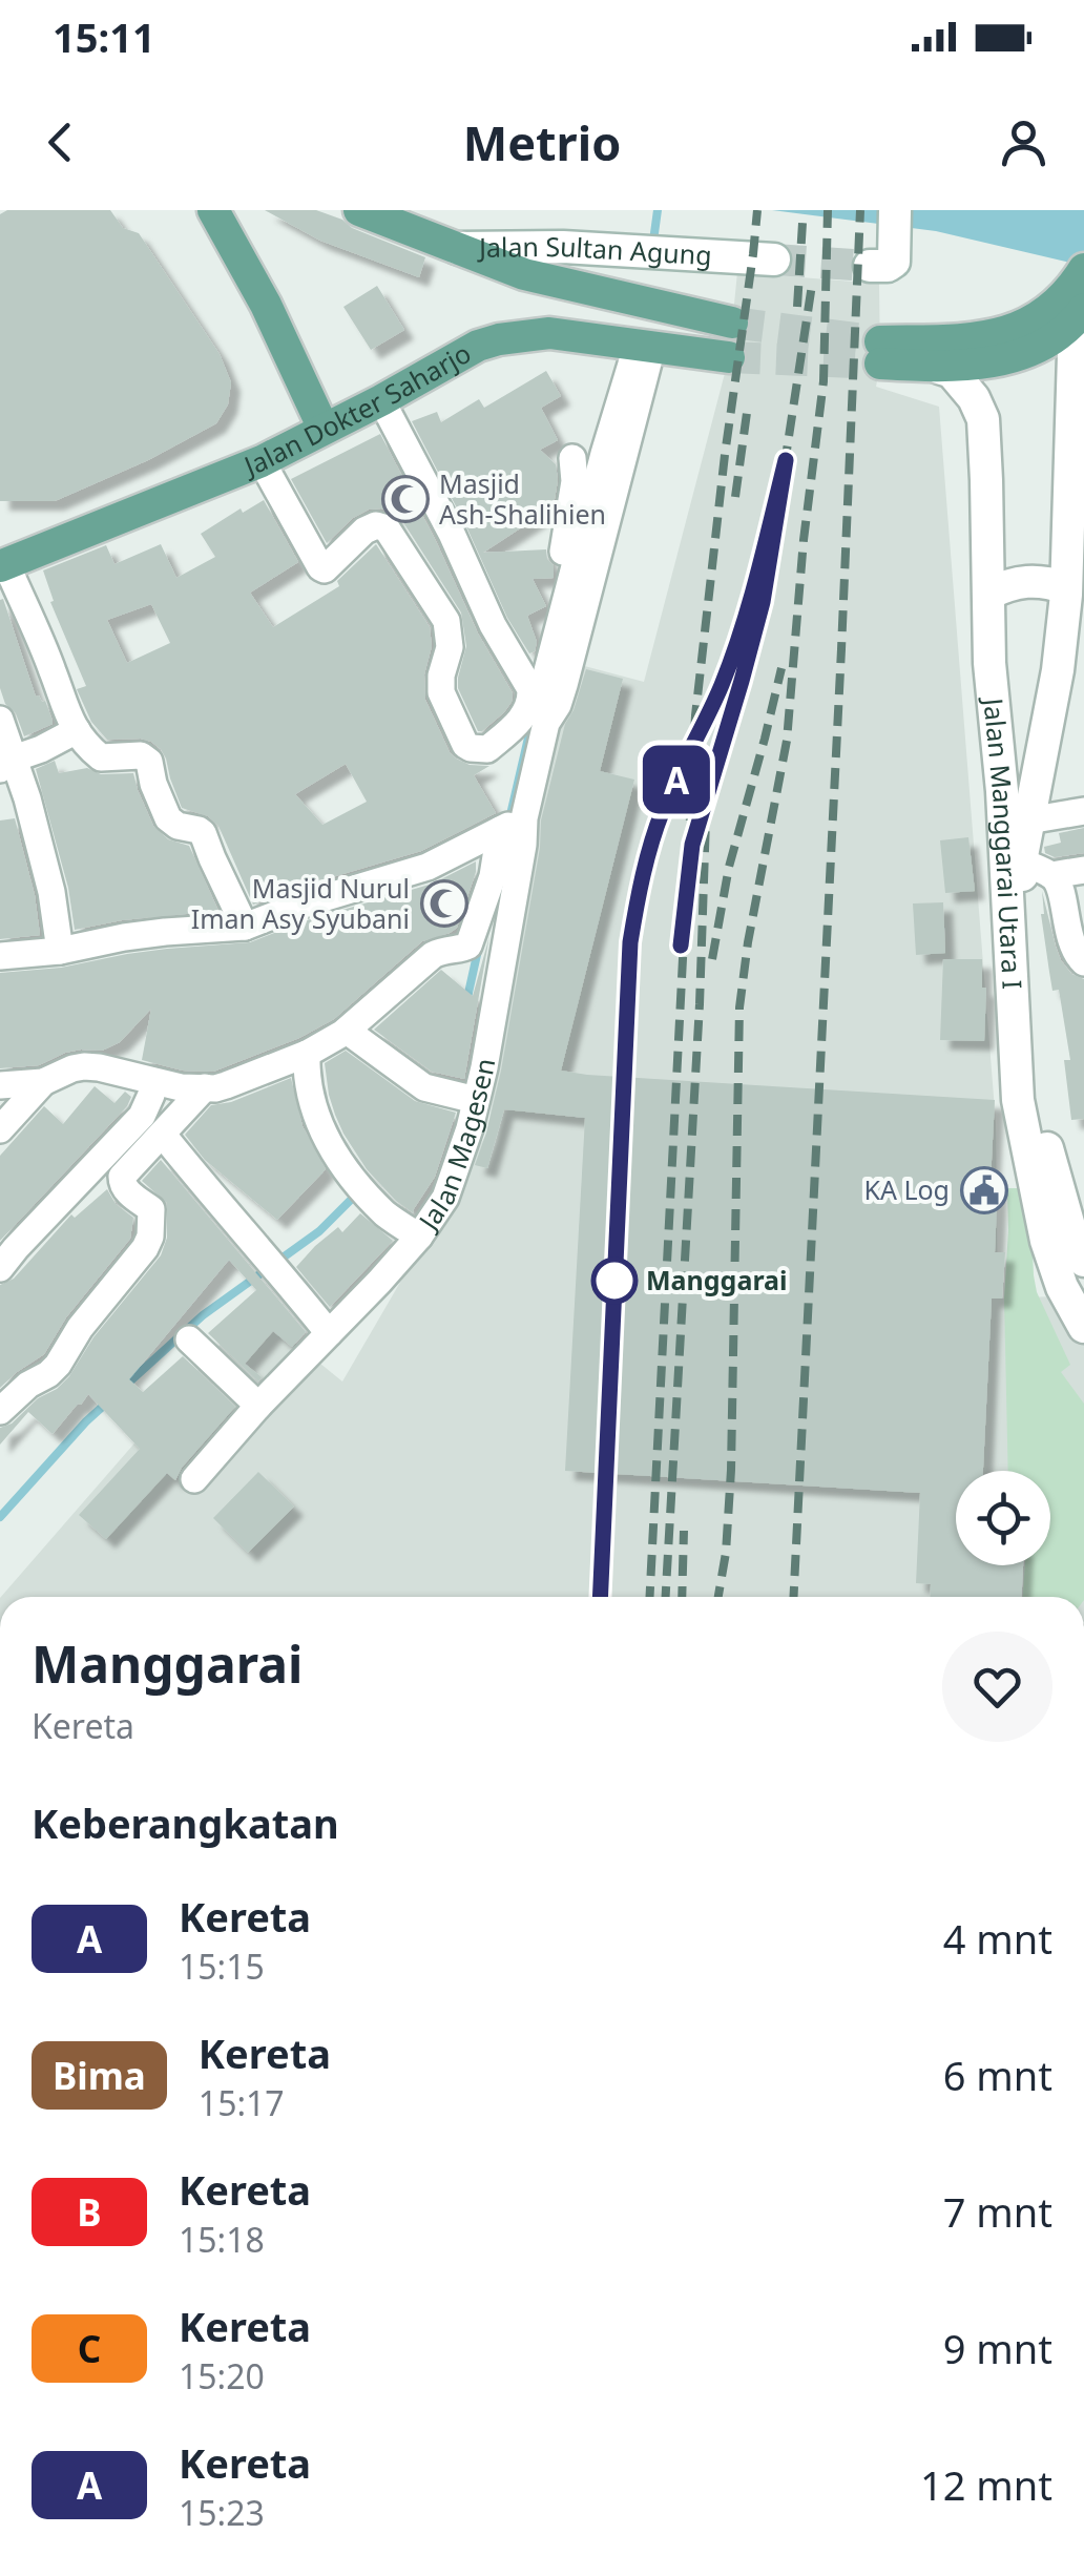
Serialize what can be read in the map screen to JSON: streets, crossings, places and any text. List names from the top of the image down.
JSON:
{
  "streets": {
    "main road": ["Jalan Sultan Agung", "Jalan Dokter Saharjo"],
    "street": ["Jalan Manggarai Utara I", "Jalan Magesen"]
  },
  "crossings": [
    ["Jalan Dokter Saharjo", "Jalan Magesen"]
  ],
  "places": {
    "mosque": ["Masjid Ash-Shalihien", "Masjid Nurul Iman Asy Syubani"],
    "public building": ["KA Log"],
    "other": ["Manggarai"]
  },
  "page": {
    "status": "15:11",
    "header": "Metrio",
    "on_map": "A",
    "heading": [
      ["Manggarai", "Kereta"],
      "Keberangkatan"
    ],
    "list": [
      {
        "mark": "A",
        "name": "Kereta",
        "note": "15:15",
        "value": "4 mnt"
      },
      {
        "mark": "Bima",
        "name": "Kereta",
        "note": "15:17",
        "value": "6 mnt"
      },
      {
        "mark": "B",
        "name": "Kereta",
        "note": "15:18",
        "value": "7 mnt"
      },
      {
        "mark": "C",
        "name": "Kereta",
        "note": "15:20",
        "value": "9 mnt"
      },
      {
        "mark": "A",
        "name": "Kereta",
        "note": "15:23",
        "value": "12 mnt"
      }
    ]
  }
}
